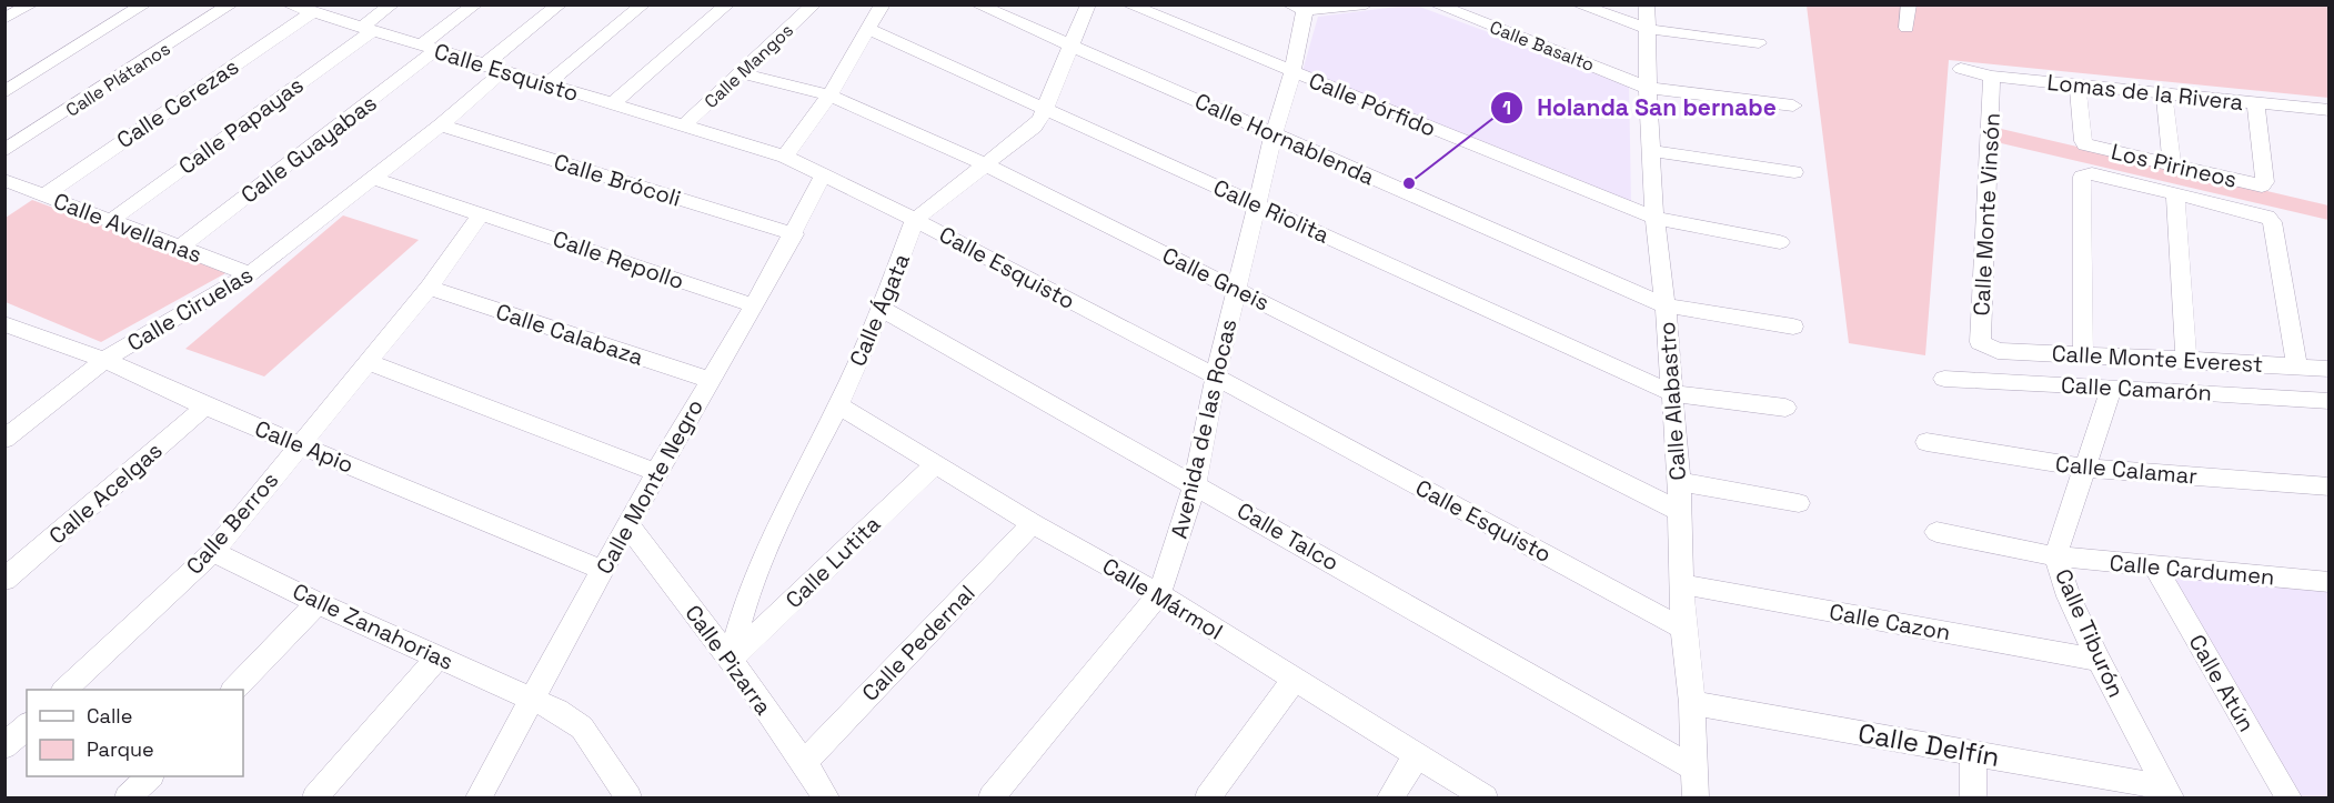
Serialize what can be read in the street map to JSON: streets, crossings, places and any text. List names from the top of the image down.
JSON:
{
  "streets": {
    "street": [
      "Calle Basalto",
      "Calle Mangos",
      "Calle Esquisto",
      "Calle Plátanos",
      "Lomas de la Rivera",
      "Calle Cerezas",
      "Calle Pórfido",
      "Calle Papayas",
      "Calle Hornablenda",
      "Calle Guayabas",
      "Los Pirineos",
      "Calle Brócoli",
      "Calle Riolita",
      "Calle Monte Vinsón",
      "Calle Avellanas",
      "Calle Repollo",
      "Calle Gneis",
      "Calle Ciruelas",
      "Calle Ágata",
      "Calle Calabaza",
      "Calle Monte Everest",
      "Calle Camarón",
      "Calle Alabastro",
      "Avenida de las Rocas",
      "Calle Apio",
      "Calle Calamar",
      "Calle Monte Negro",
      "Calle Acelgas",
      "Calle Berros",
      "Calle Talco",
      "Calle Lutita",
      "Calle Cardumen",
      "Calle Mármol",
      "Calle Cazon",
      "Calle Zanahorias",
      "Calle Tiburón",
      "Calle Pedernal",
      "Calle Pizarra",
      "Calle Atún",
      "Calle Delfín"
    ]
  },
  "crossings": [
    ["Calle Basalto", "Calle Alabastro"],
    ["Calle Mangos", "Calle Esquisto"],
    ["Calle Mangos", "Calle Gneis"],
    ["Calle Esquisto", "Calle Cerezas"],
    ["Calle Esquisto", "Calle Papayas"],
    ["Calle Esquisto", "Calle Guayabas"],
    ["Calle Esquisto", "Calle Ciruelas"],
    ["Calle Esquisto", "Calle Ágata"],
    ["Calle Esquisto", "Calle Alabastro"],
    ["Calle Esquisto", "Avenida de las Rocas"],
    ["Calle Esquisto", "Calle Monte Negro"],
    ["Lomas de la Rivera", "Los Pirineos"],
    ["Lomas de la Rivera", "Calle Monte Vinsón"],
    ["Calle Cerezas", "Calle Avellanas"],
    ["Calle Pórfido", "Calle Alabastro"],
    ["Calle Pórfido", "Avenida de las Rocas"],
    ["Calle Papayas", "Calle Avellanas"],
    ["Calle Hornablenda", "Calle Ágata"],
    ["Calle Hornablenda", "Calle Alabastro"],
    ["Calle Hornablenda", "Avenida de las Rocas"],
    ["Calle Guayabas", "Calle Avellanas"],
    ["Calle Brócoli", "Calle Ciruelas"],
    ["Calle Brócoli", "Calle Monte Negro"],
    ["Calle Riolita", "Calle Ágata"],
    ["Calle Riolita", "Calle Alabastro"],
    ["Calle Riolita", "Avenida de las Rocas"],
    ["Calle Monte Vinsón", "Calle Monte Everest"],
    ["Calle Avellanas", "Calle Ciruelas"],
    ["Calle Repollo", "Calle Monte Negro"],
    ["Calle Repollo", "Calle Berros"],
    ["Calle Gneis", "Calle Ágata"],
    ["Calle Gneis", "Calle Alabastro"],
    ["Calle Gneis", "Avenida de las Rocas"],
    ["Calle Ciruelas", "Calle Apio"],
    ["Calle Ágata", "Calle Talco"],
    ["Calle Ágata", "Calle Lutita"],
    ["Calle Ágata", "Calle Mármol"],
    ["Calle Ágata", "Calle Pizarra"],
    ["Calle Calabaza", "Calle Monte Negro"],
    ["Calle Calabaza", "Calle Berros"],
    ["Calle Camarón", "Calle Tiburón"],
    ["Calle Alabastro", "Calle Talco"],
    ["Calle Alabastro", "Calle Cazon"],
    ["Calle Alabastro", "Calle Delfín"],
    ["Avenida de las Rocas", "Calle Talco"],
    ["Avenida de las Rocas", "Calle Mármol"],
    ["Calle Apio", "Calle Monte Negro"],
    ["Calle Apio", "Calle Acelgas"],
    ["Calle Apio", "Calle Berros"],
    ["Calle Calamar", "Calle Tiburón"],
    ["Calle Monte Negro", "Calle Zanahorias"],
    ["Calle Monte Negro", "Calle Pizarra"],
    ["Calle Berros", "Calle Zanahorias"],
    ["Calle Lutita", "Calle Mármol"],
    ["Calle Lutita", "Calle Pizarra"],
    ["Calle Cardumen", "Calle Tiburón"],
    ["Calle Cardumen", "Calle Atún"],
    ["Calle Mármol", "Calle Pedernal"],
    ["Calle Cazon", "Calle Tiburón"],
    ["Calle Tiburón", "Calle Delfín"],
    ["Calle Pedernal", "Calle Pizarra"]
  ],
  "places": ["Holanda San bernabe"],
  "legend": ["Calle", "Parque"]
}
